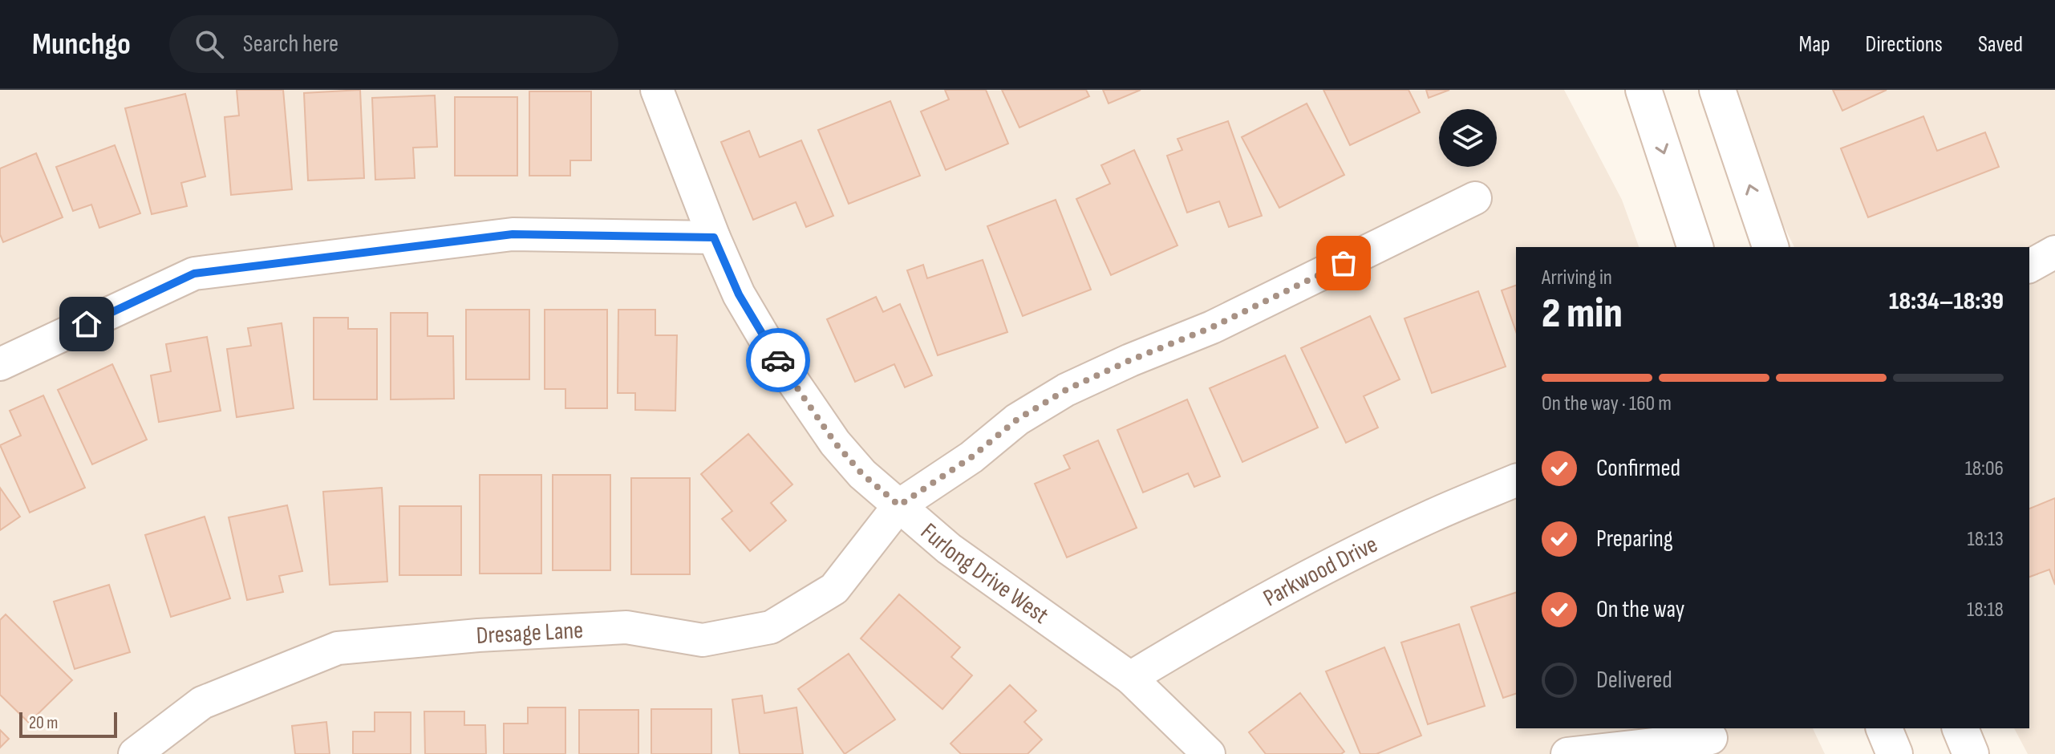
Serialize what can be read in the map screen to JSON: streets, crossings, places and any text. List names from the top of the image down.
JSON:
{
  "streets": {
    "street": ["Furlong Drive West", "Parkwood Drive", "Dresage Lane"]
  },
  "crossings": [
    ["Furlong Drive West", "Parkwood Drive"],
    ["Furlong Drive West", "Dresage Lane"]
  ],
  "scale_bar": "20 m",
  "page": {
    "header": "Munchgo",
    "search": "Search here",
    "nav": ["Map", "Directions", "Saved"],
    "heading": ["2 min", "Arriving in", "18:34–18:39"],
    "bar": "On the way · 160 m",
    "list": [
      ["Confirmed", "18:06"],
      ["Preparing", "18:13"],
      ["On the way", "18:18"],
      "Delivered"
    ],
    "scale": "20 m"
  }
}
